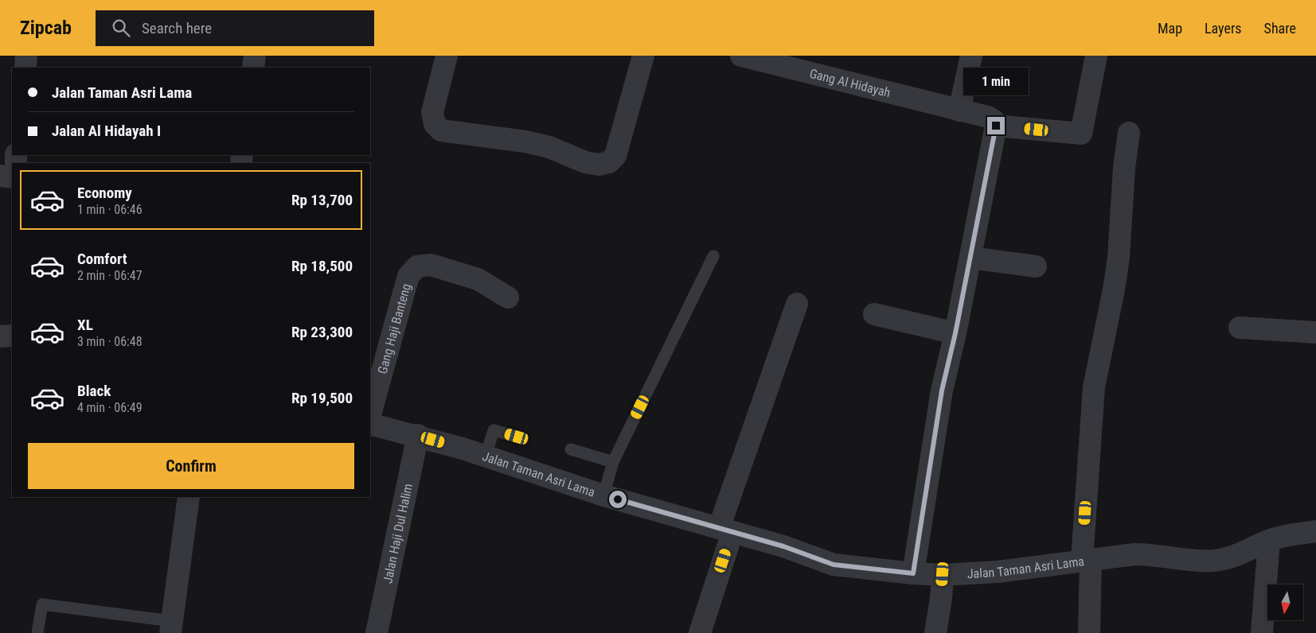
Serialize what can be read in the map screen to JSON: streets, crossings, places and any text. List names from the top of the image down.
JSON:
{
  "streets": {
    "street": [
      "Gang Al Hidayah",
      "Gang Haji Banteng",
      "Jalan Taman Asri Lama",
      "Jalan Haji Dul Halim"
    ]
  },
  "crossings": [
    ["Jalan Taman Asri Lama", "Jalan Haji Dul Halim"]
  ],
  "north": "bottom",
  "page": {
    "header": "Zipcab",
    "search": "Search here",
    "nav": ["Map", "Layers", "Share"],
    "bubble": "1 min",
    "banner": ["Jalan Taman Asri Lama", "Jalan Al Hidayah I"],
    "list": [
      {
        "name": "Economy",
        "note": "1 min · 06:46",
        "value": "Rp 13,700"
      },
      {
        "name": "Comfort",
        "note": "2 min · 06:47",
        "value": "Rp 18,500"
      },
      {
        "name": "XL",
        "note": "3 min · 06:48",
        "value": "Rp 23,300"
      },
      {
        "name": "Black",
        "note": "4 min · 06:49",
        "value": "Rp 19,500"
      }
    ],
    "buttons": "Confirm"
  }
}
